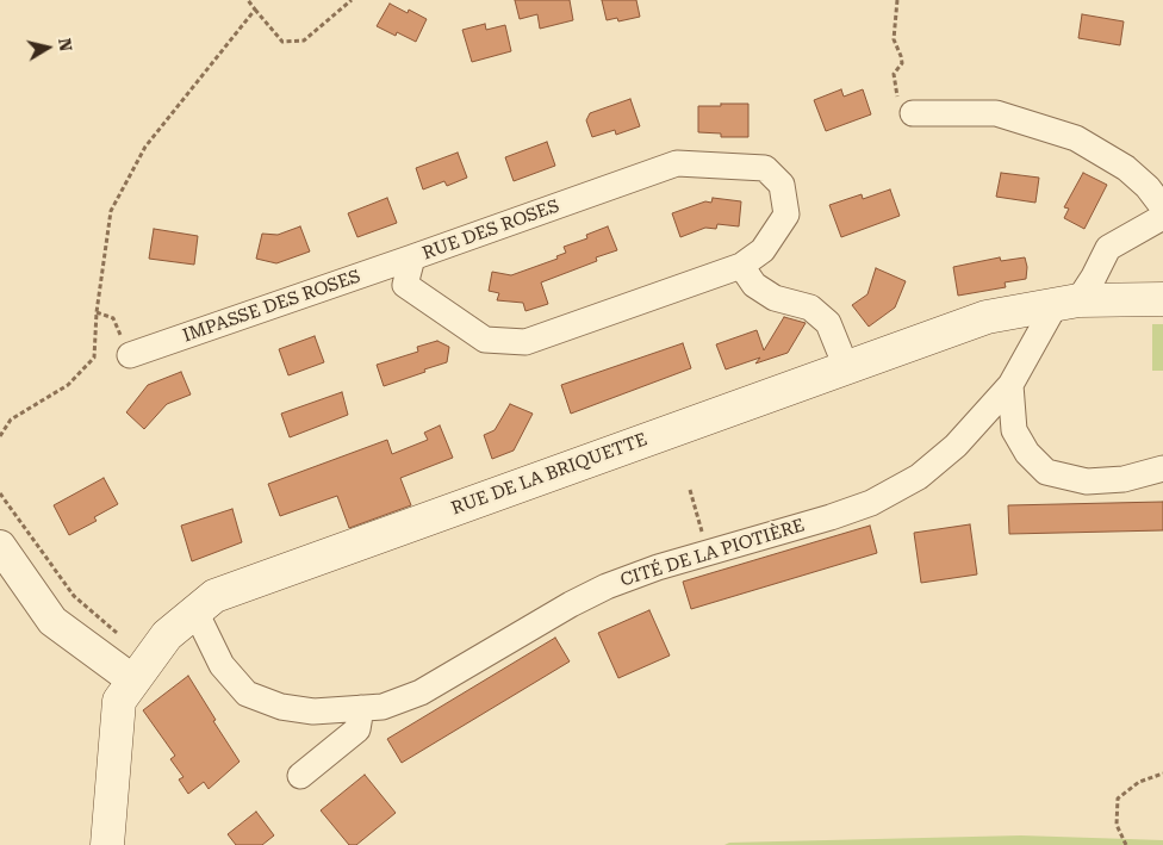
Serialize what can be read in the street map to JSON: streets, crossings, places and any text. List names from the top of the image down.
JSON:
{
  "streets": {
    "main road": ["RUE DE LA BRIQUETTE"],
    "street": ["RUE DES ROSES", "IMPASSE DES ROSES", "CITÉ DE LA PIOTIÈRE"]
  },
  "crossings": [
    ["RUE DES ROSES", "IMPASSE DES ROSES"],
    ["RUE DE LA BRIQUETTE", "CITÉ DE LA PIOTIÈRE"]
  ],
  "north": "right"
}
